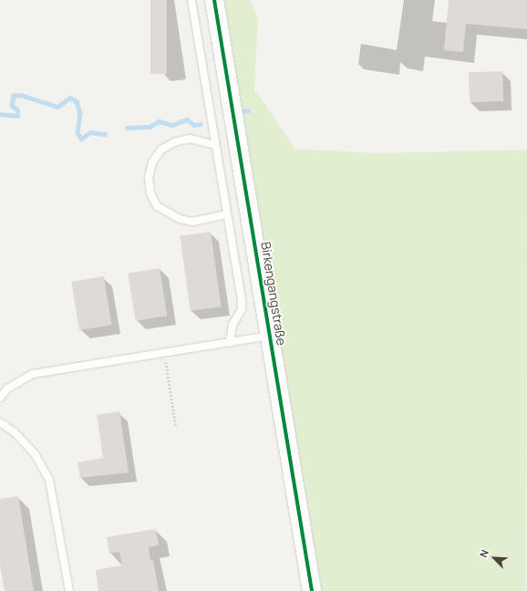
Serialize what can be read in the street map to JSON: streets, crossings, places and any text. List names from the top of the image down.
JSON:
{
  "streets": {
    "street": ["Birkengangstraße"]
  },
  "north": "top left"
}
